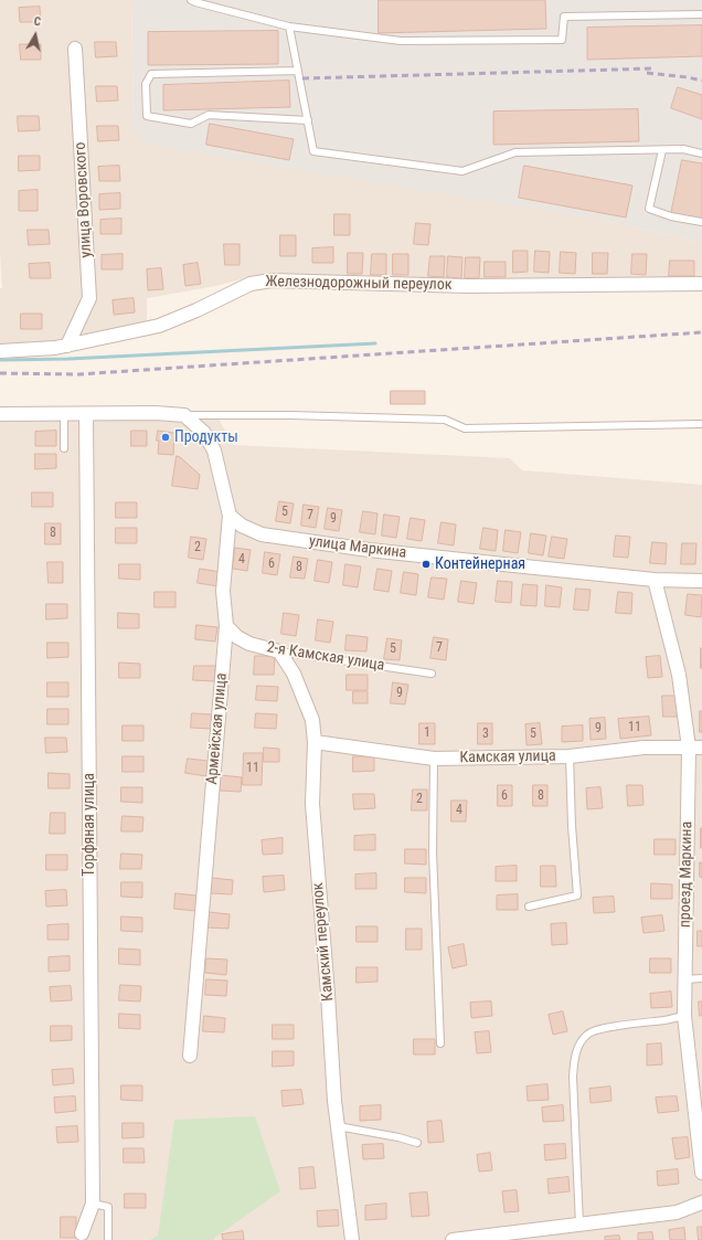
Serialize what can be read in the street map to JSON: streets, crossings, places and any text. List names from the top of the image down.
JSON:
{
  "streets": {
    "street": [
      "улица Воровского",
      "Железнодорожный переулок",
      "улица Маркина",
      "2-я Камская улица",
      "Армейская улица",
      "Камская улица",
      "Торфяная улица",
      "проезд Маркина",
      "Камский переулок"
    ]
  },
  "crossings": [
    ["улица Воровского", "Железнодорожный переулок"],
    ["улица Маркина", "Армейская улица"],
    ["улица Маркина", "проезд Маркина"],
    ["2-я Камская улица", "Армейская улица"],
    ["2-я Камская улица", "Камский переулок"],
    ["Камская улица", "проезд Маркина"],
    ["Камская улица", "Камский переулок"]
  ],
  "places": ["Продукты", "Контейнерная"],
  "house_numbers": [
    "5",
    "7",
    "9",
    "8",
    "2",
    "4",
    "6",
    "8",
    "7",
    "5",
    "9",
    "11",
    "9",
    "1",
    "3",
    "5",
    "11",
    "6",
    "8",
    "2",
    "4"
  ],
  "north": "top"
}
